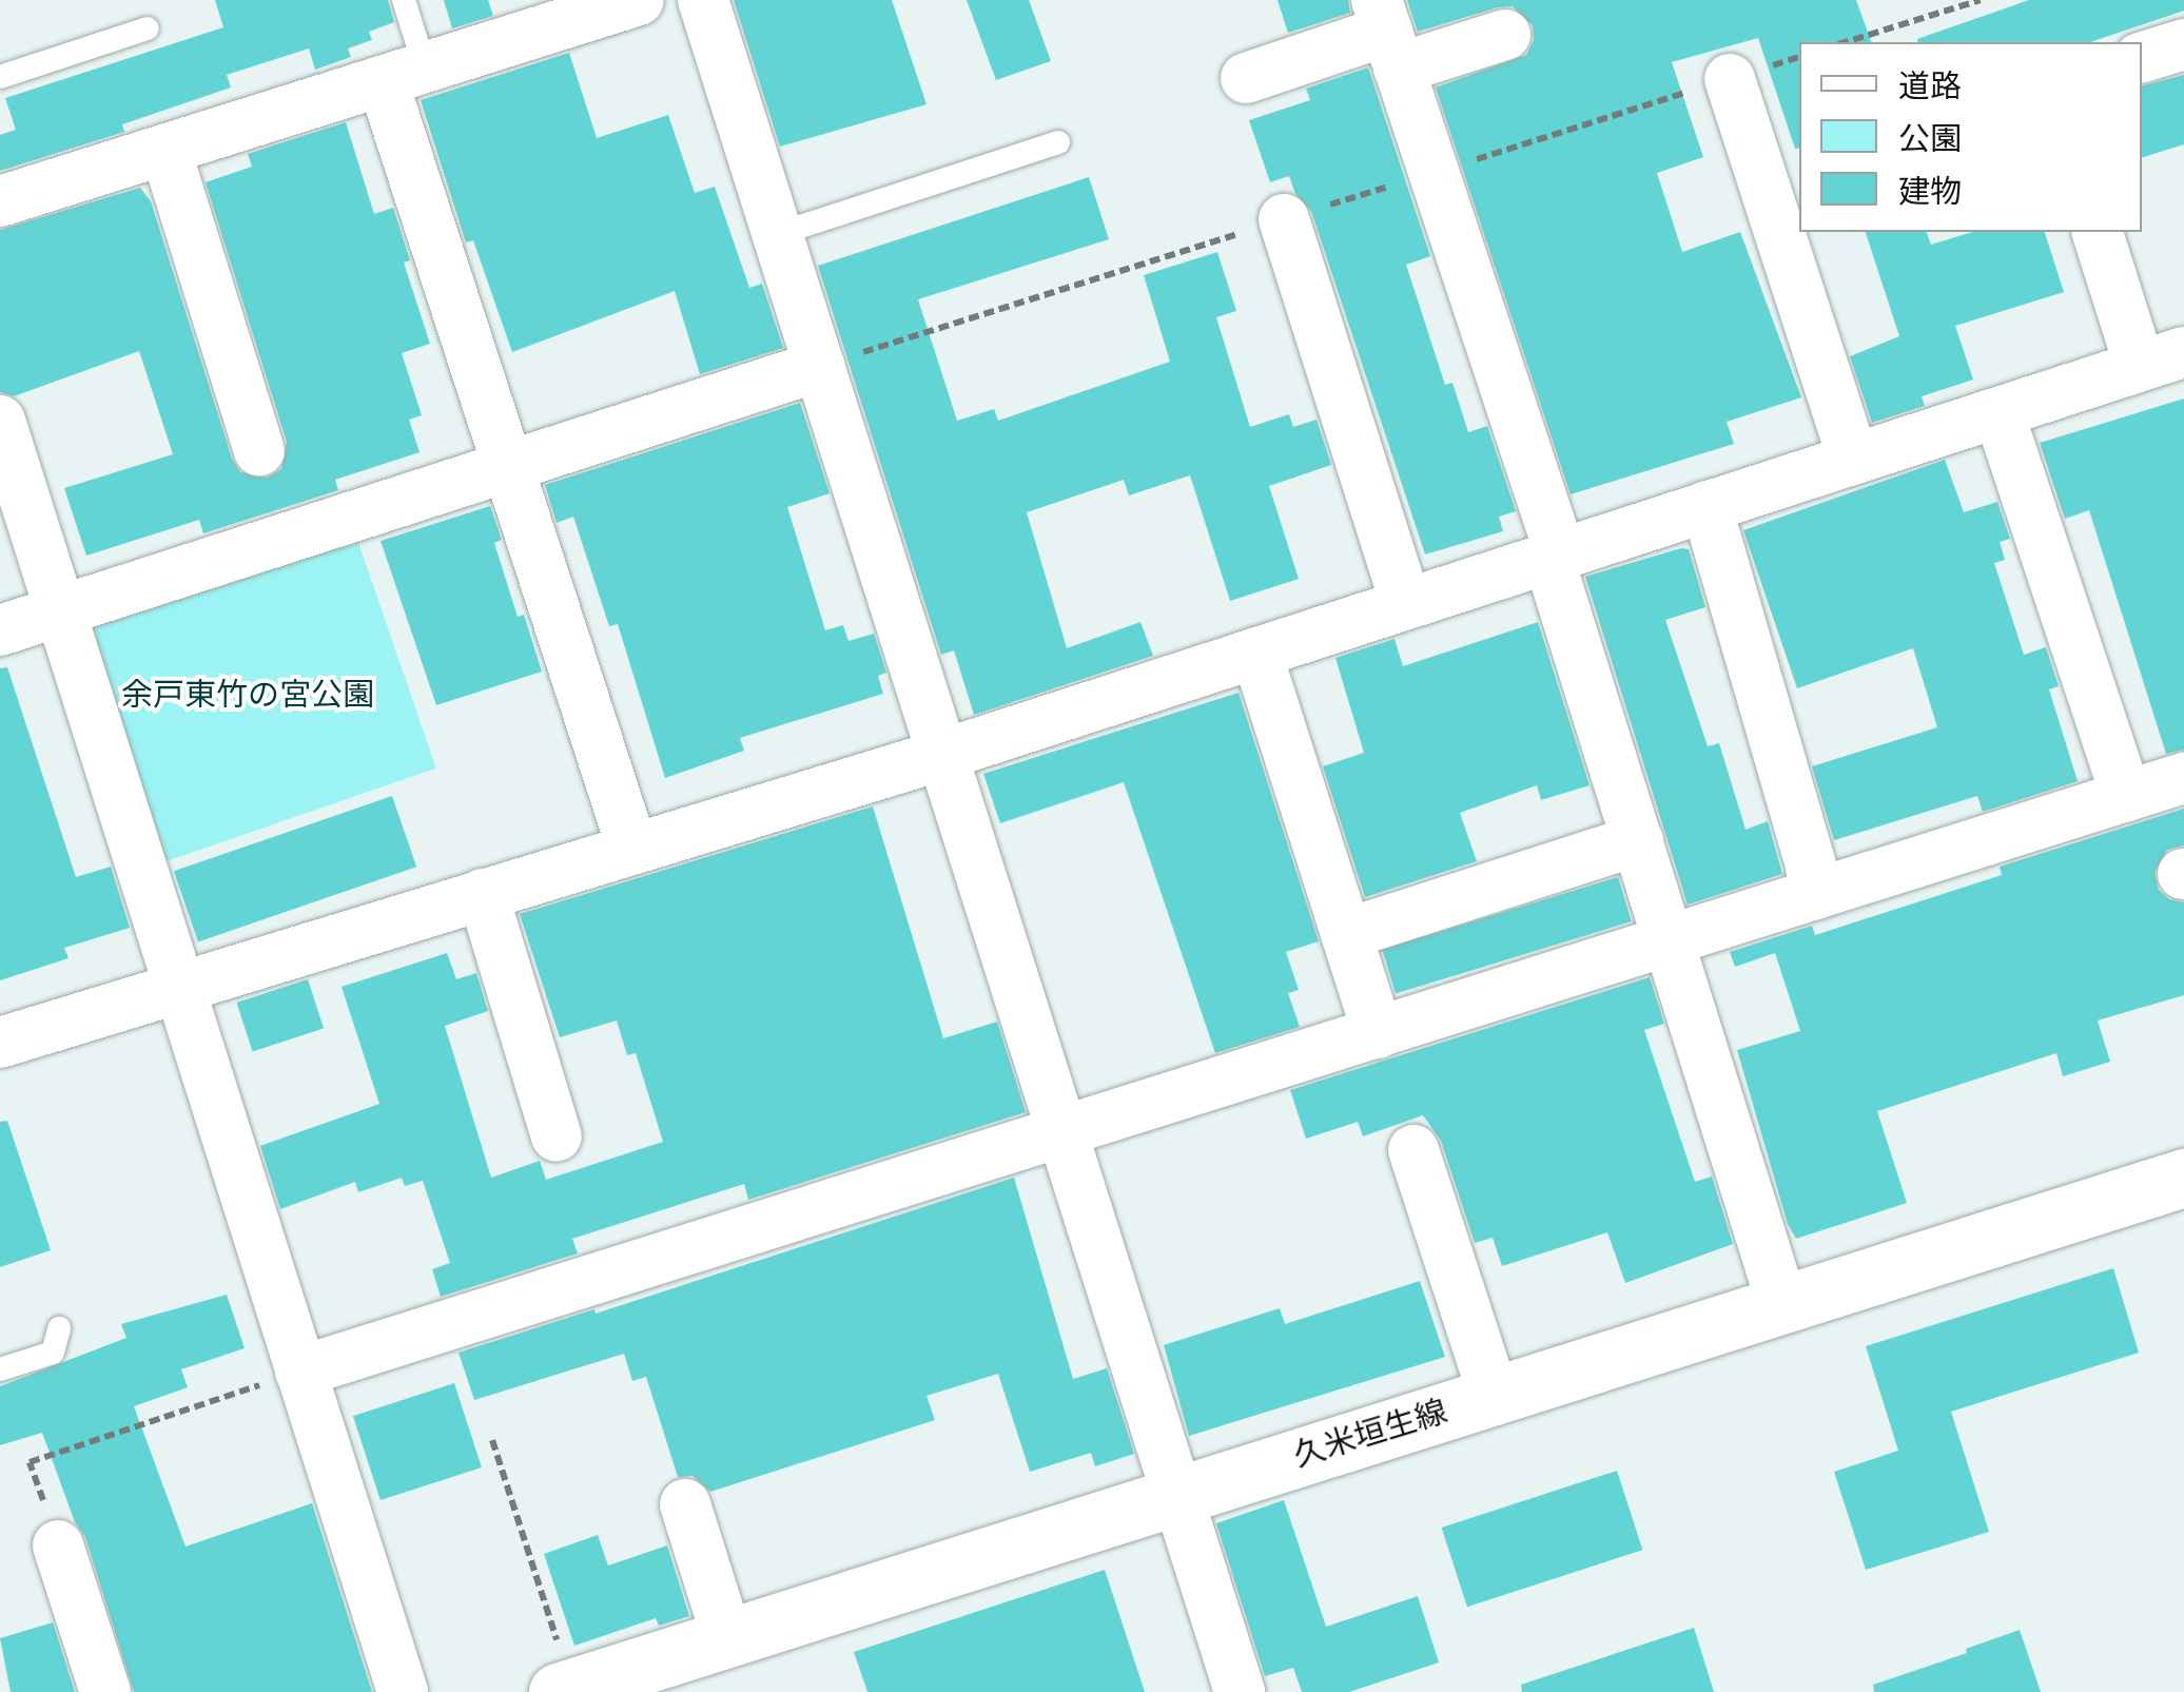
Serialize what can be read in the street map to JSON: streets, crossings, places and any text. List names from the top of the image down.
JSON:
{
  "streets": {
    "main road": ["久米垣生線"]
  },
  "parks": ["余戸東竹の宮公園"],
  "legend": ["道路", "公園", "建物"]
}
